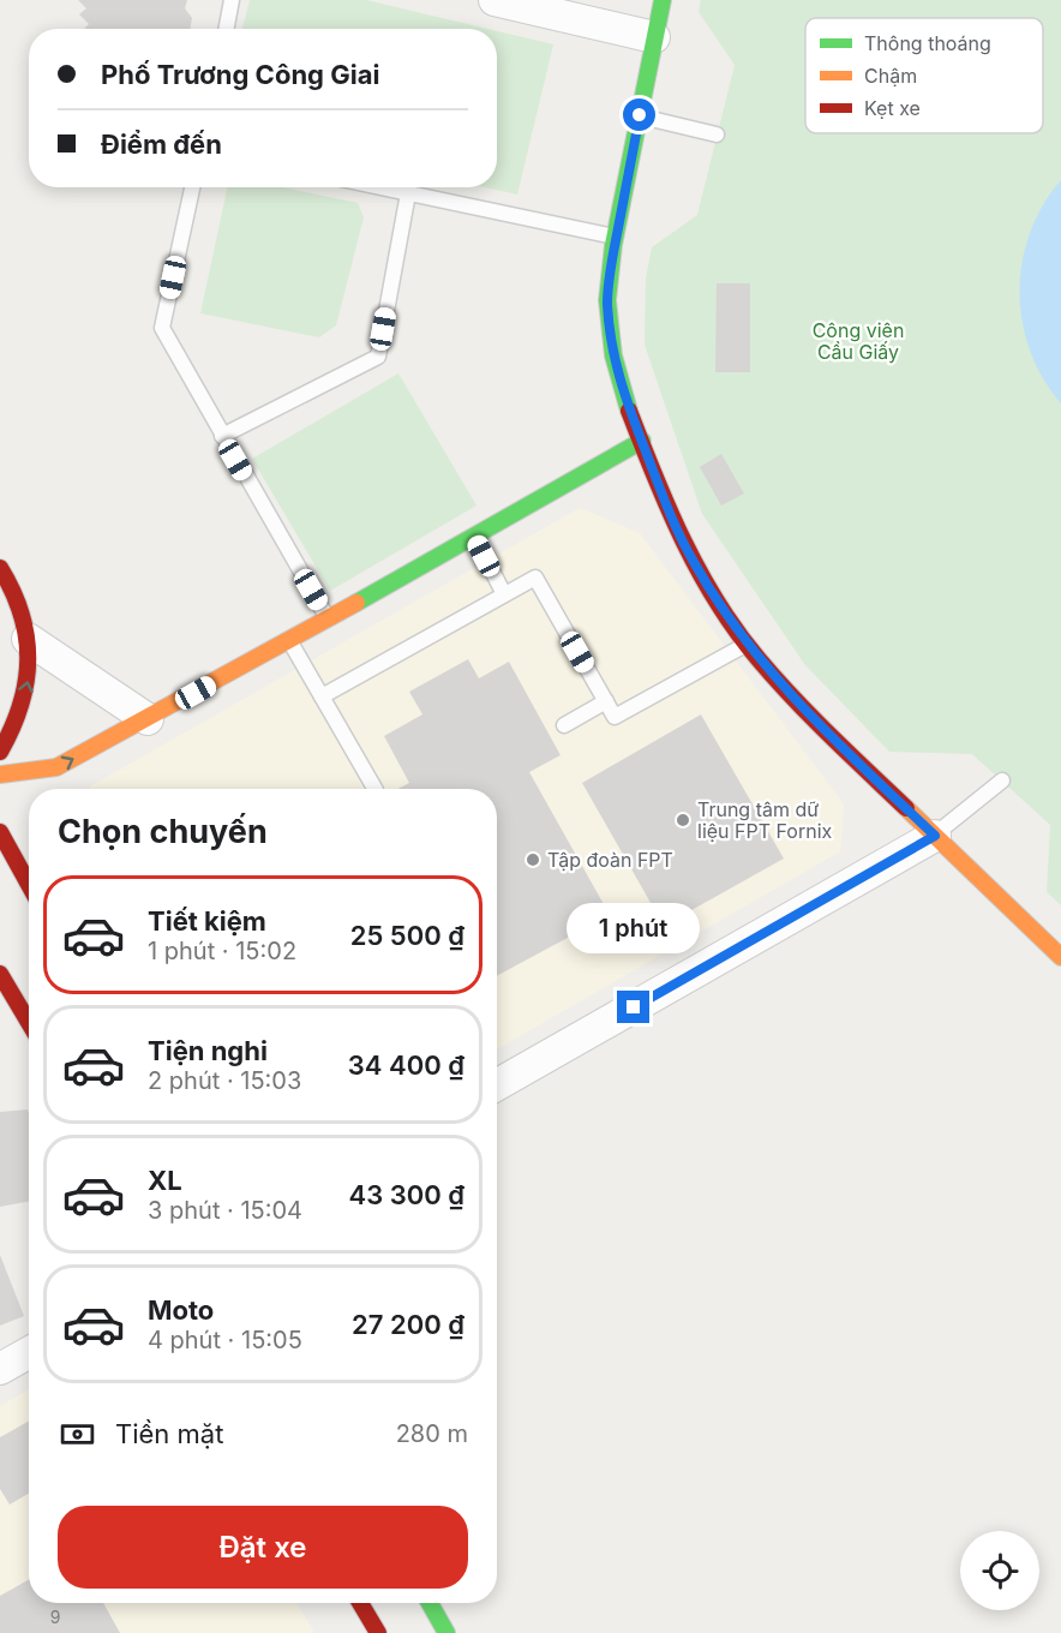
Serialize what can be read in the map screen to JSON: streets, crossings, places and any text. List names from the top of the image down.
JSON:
{
  "parks": ["Công viên Cầu Giấy"],
  "places": ["Trung tâm dữ liệu FPT Fornix", "Tập đoàn FPT"],
  "house_numbers": ["9"],
  "legend": ["Thông thoáng", "Chậm", "Kẹt xe"],
  "page": {
    "banner": ["Phố Trương Công Giai", "Điểm đến"],
    "heading": "Chọn chuyến",
    "list": [
      {
        "name": "Tiết kiệm",
        "note": "1 phút · 15:02",
        "value": "25 500 ₫"
      },
      {
        "name": "Tiện nghi",
        "note": "2 phút · 15:03",
        "value": "34 400 ₫"
      },
      {
        "name": "XL",
        "note": "3 phút · 15:04",
        "value": "43 300 ₫"
      },
      {
        "name": "Moto",
        "note": "4 phút · 15:05",
        "value": "27 200 ₫"
      }
    ],
    "bubble": "1 phút",
    "pay": ["Tiền mặt", "280 m"],
    "buttons": "Đặt xe"
  }
}
